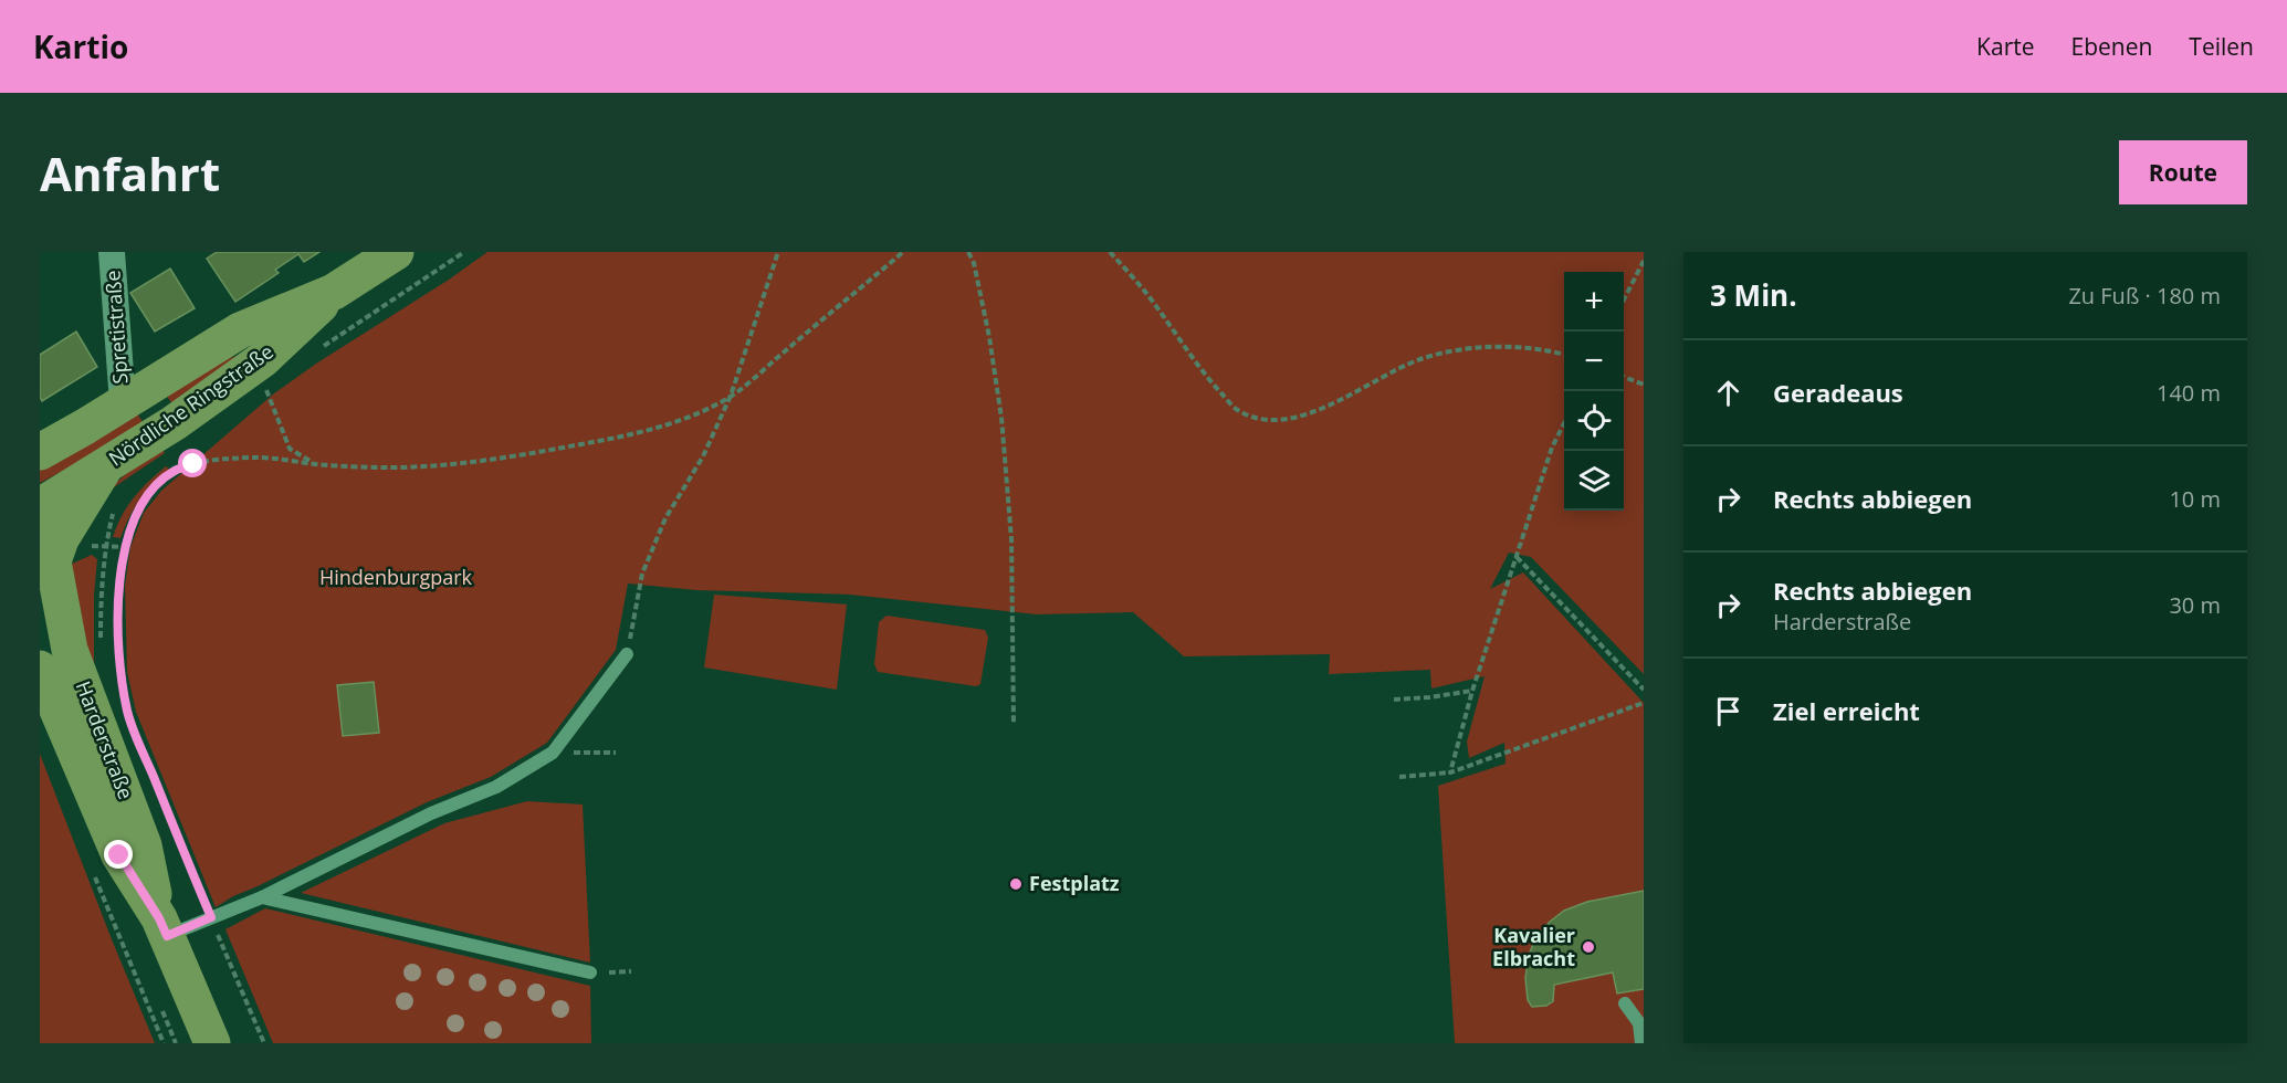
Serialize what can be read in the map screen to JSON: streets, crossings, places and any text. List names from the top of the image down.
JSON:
{
  "streets": {
    "main road": ["Nördliche Ringstraße", "Harderstraße"],
    "street": ["Spretistraße"]
  },
  "crossings": [
    ["Spretistraße", "Nördliche Ringstraße"]
  ],
  "parks": ["Hindenburgpark"],
  "places": ["Festplatz", "Kavalier Elbracht"],
  "page": {
    "header": "Kartio",
    "nav": ["Karte", "Ebenen", "Teilen"],
    "buttons": "Route",
    "title": "Anfahrt",
    "heading": ["3 Min.", "Zu Fuß · 180 m"],
    "map_buttons": ["+", "−"],
    "list": [
      ["Geradeaus", "140 m"],
      ["Rechts abbiegen", "10 m"],
      ["Rechts abbiegen", "Harderstraße", "30 m"],
      "Ziel erreicht"
    ]
  }
}
